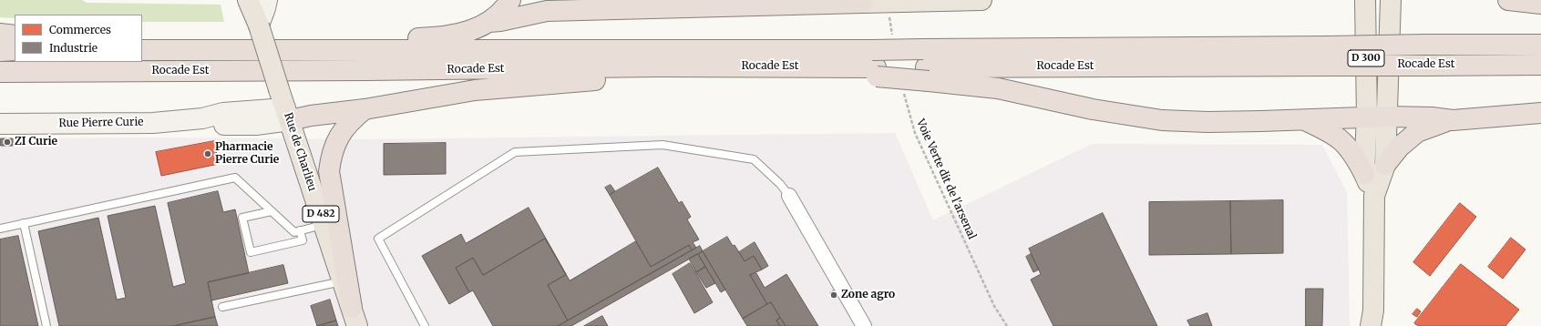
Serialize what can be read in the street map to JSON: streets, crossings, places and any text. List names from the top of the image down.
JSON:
{
  "streets": {
    "highway": ["Rocade Est"],
    "main road": ["D 300", "Rue de Charlieu", "D 482"],
    "street": ["Rue Pierre Curie"],
    "path": ["Voie Verte dit de l'arsenal"]
  },
  "crossings": [
    ["Rue Pierre Curie", "Rue de Charlieu"]
  ],
  "places": ["ZI Curie", "Pharmacie Pierre Curie", "Zone agro"],
  "legend": ["Commerces", "Industrie"]
}
